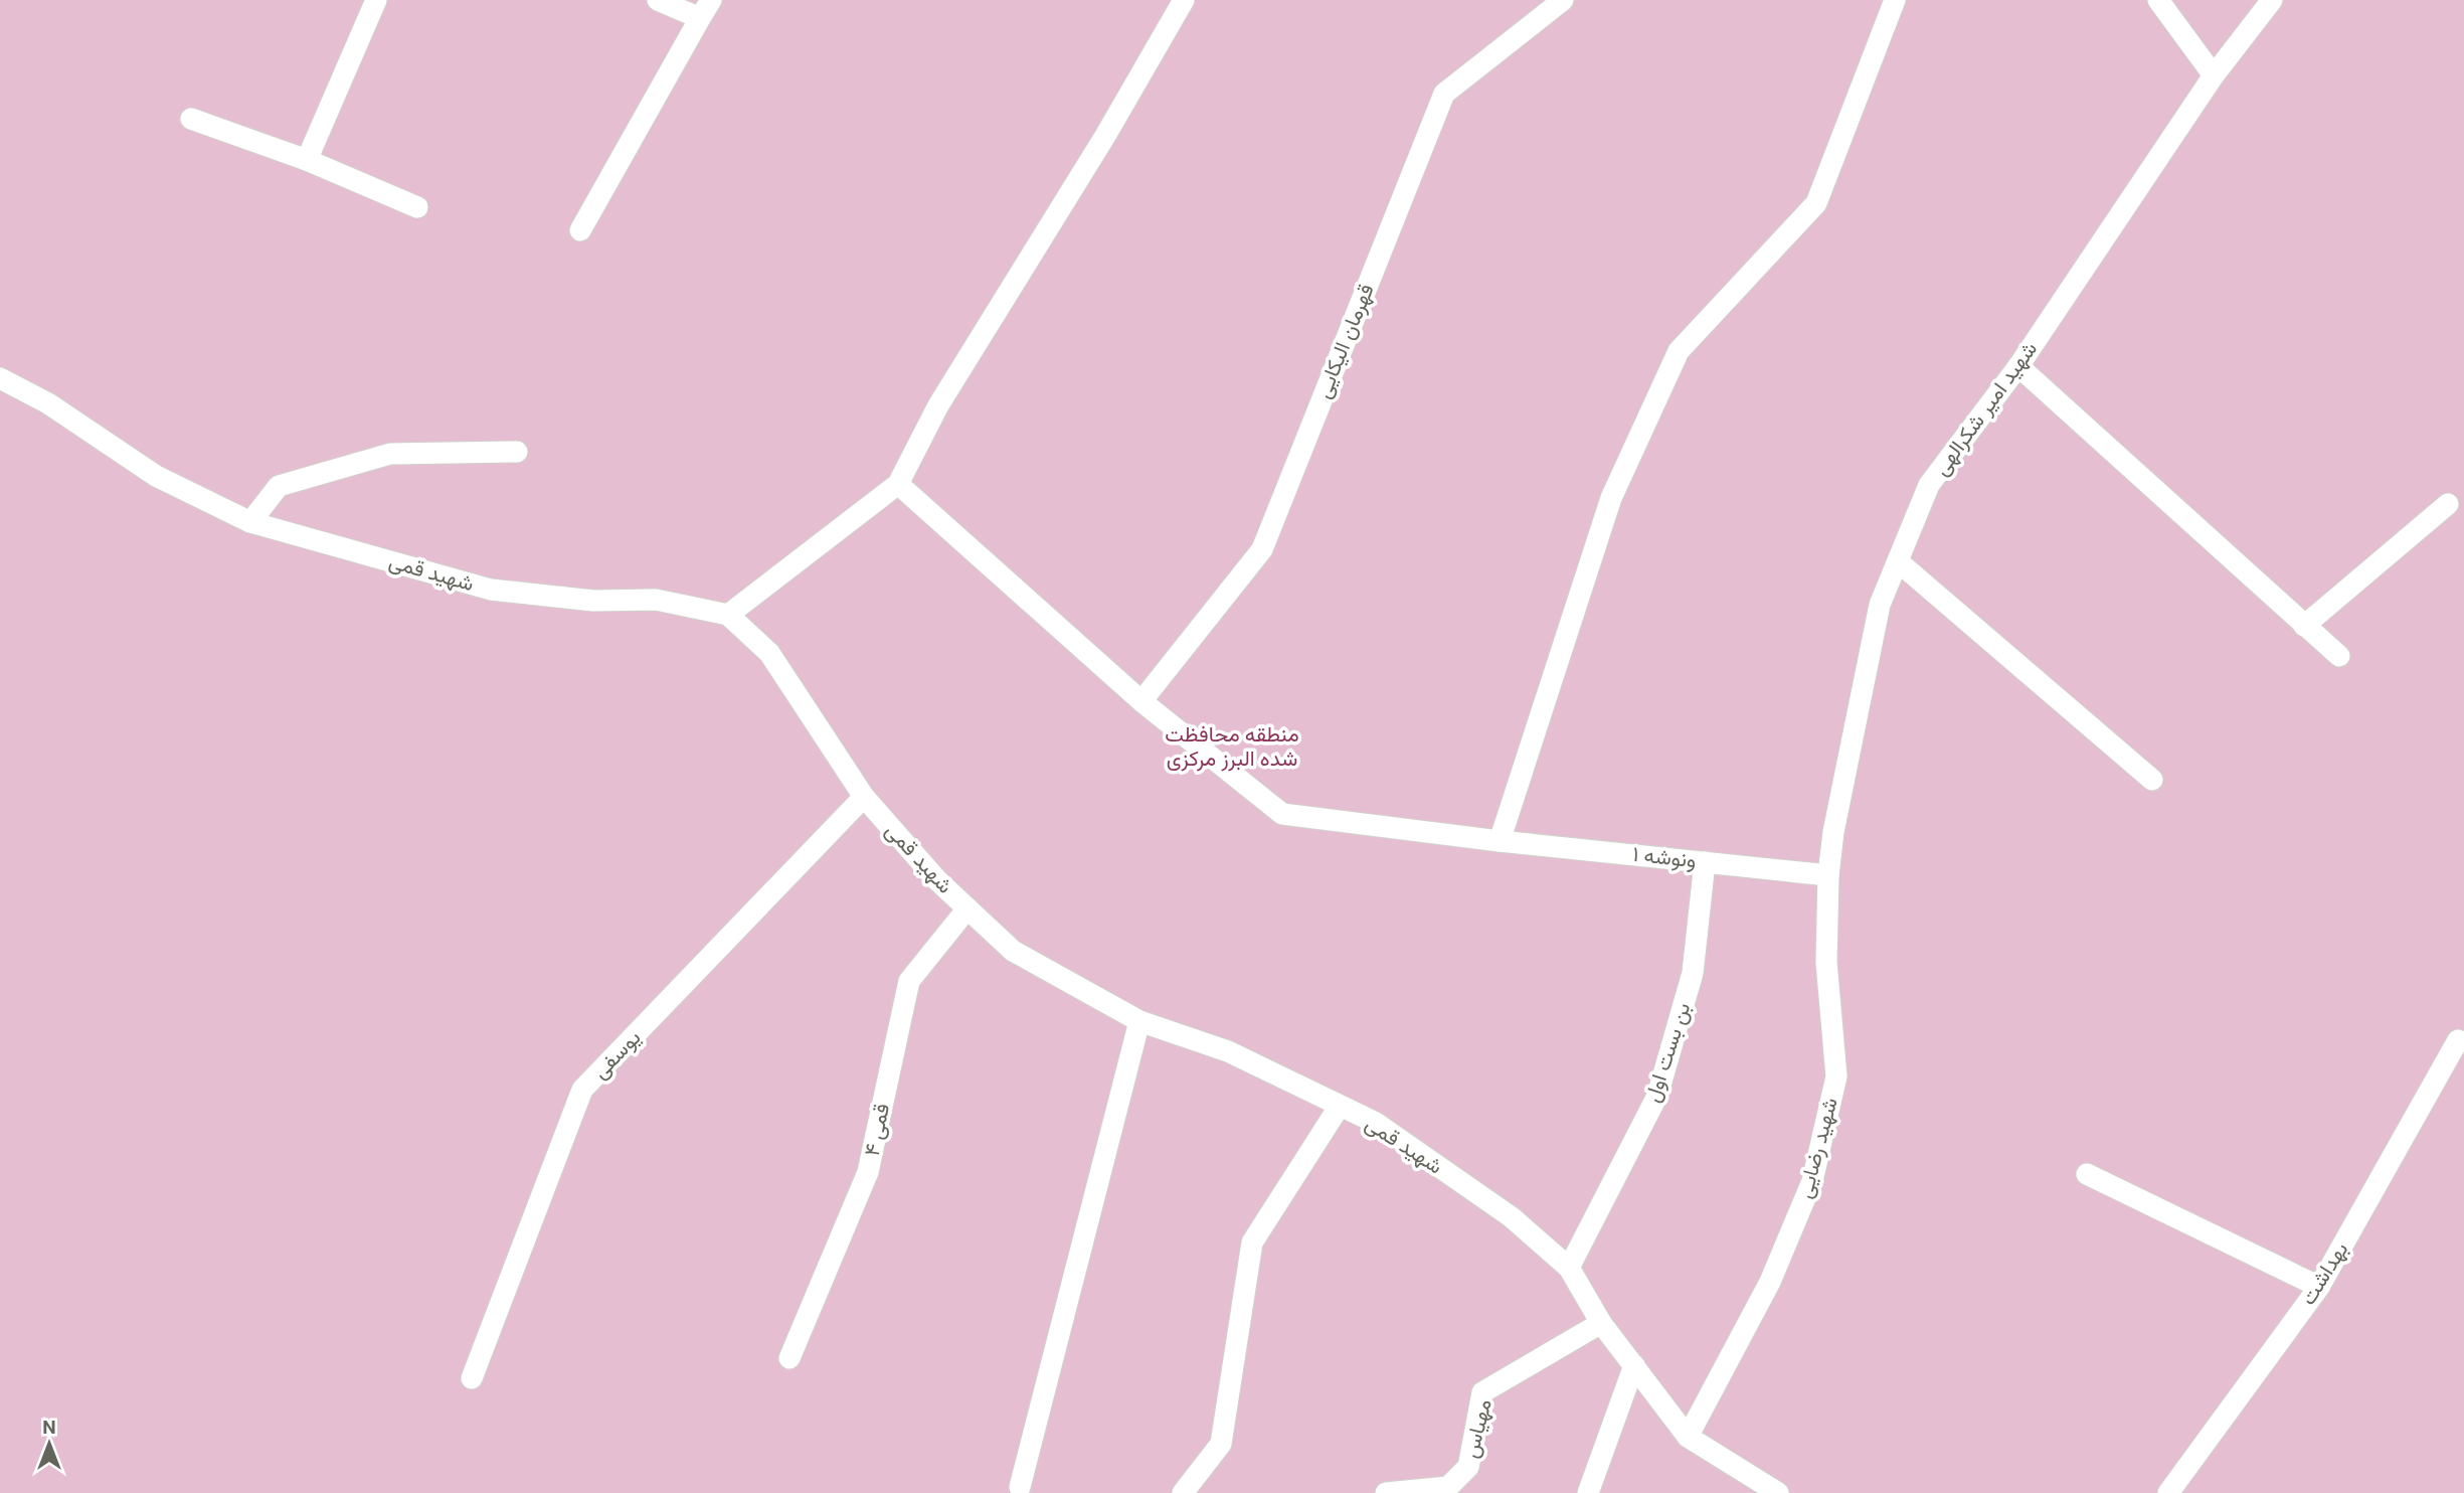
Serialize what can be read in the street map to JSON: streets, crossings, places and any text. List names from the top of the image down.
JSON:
{
  "streets": {
    "street": [
      "قهرمان الیکایی",
      "شهید امیر شکرالهی",
      "شهید قمی",
      "ونوشه ۱",
      "بن بست اول",
      "یوسفی",
      "قمی ۴",
      "شهید رضایی",
      "بهداشت",
      "مهیاس"
    ]
  },
  "crossings": [
    ["قهرمان الیکایی", "ونوشه ۱"],
    ["شهید امیر شکرالهی", "ونوشه ۱"],
    ["شهید امیر شکرالهی", "شهید رضایی"],
    ["شهید قمی", "بن بست اول"],
    ["شهید قمی", "یوسفی"],
    ["شهید قمی", "قمی ۴"],
    ["شهید قمی", "شهید رضایی"],
    ["شهید قمی", "مهیاس"],
    ["ونوشه ۱", "بن بست اول"],
    ["ونوشه ۱", "شهید رضایی"]
  ],
  "parks": ["منطقه محافظت شده البرز مرکزی"],
  "north": "top"
}
